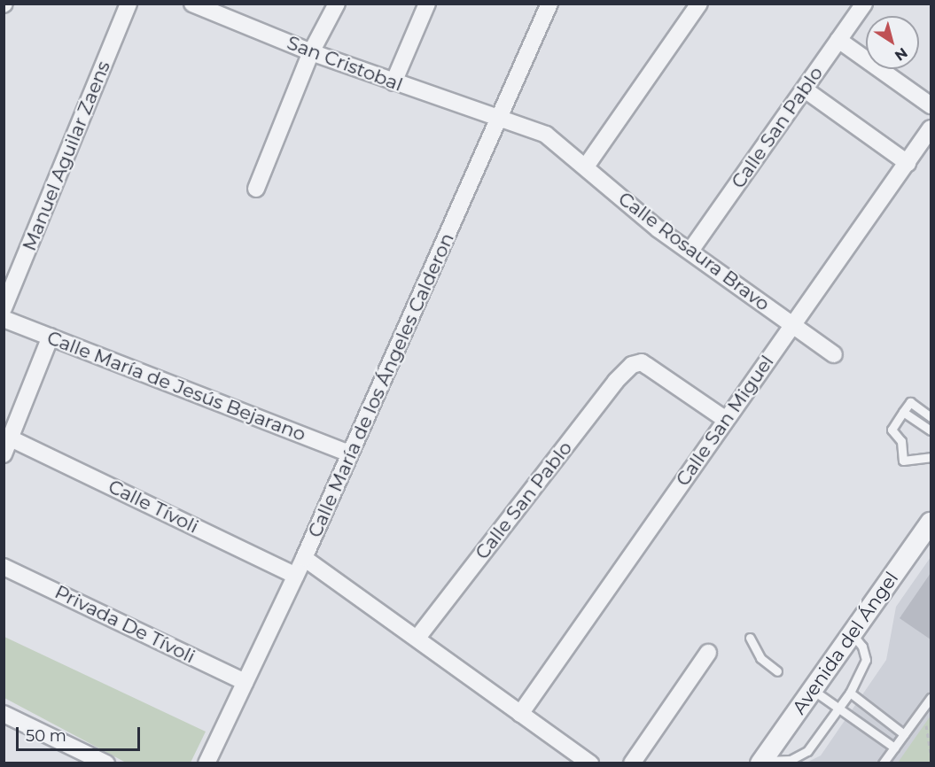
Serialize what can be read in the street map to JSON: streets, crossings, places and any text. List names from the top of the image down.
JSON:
{
  "streets": {
    "street": [
      "San Cristobal",
      "Calle San Pablo",
      "Manuel Aguilar Zaens",
      "Calle Rosaura Bravo",
      "Calle María de los Ángeles Calderon",
      "Calle María de Jesús Bejarano",
      "Calle San Miguel",
      "Calle Tívoli",
      "Privada De Tívoli",
      "Avenida del Ángel"
    ]
  },
  "crossings": [
    ["San Cristobal", "Calle Rosaura Bravo"],
    ["San Cristobal", "Calle María de los Ángeles Calderon"],
    ["Calle San Pablo", "Calle Rosaura Bravo"],
    ["Calle San Pablo", "Calle San Miguel"],
    ["Calle Rosaura Bravo", "Calle María de los Ángeles Calderon"],
    ["Calle Rosaura Bravo", "Calle San Miguel"],
    ["Calle María de los Ángeles Calderon", "Calle María de Jesús Bejarano"],
    ["Calle María de los Ángeles Calderon", "Calle Tívoli"],
    ["Calle María de los Ángeles Calderon", "Privada De Tívoli"]
  ],
  "scale_bar": "50 m",
  "north": "bottom right"
}
